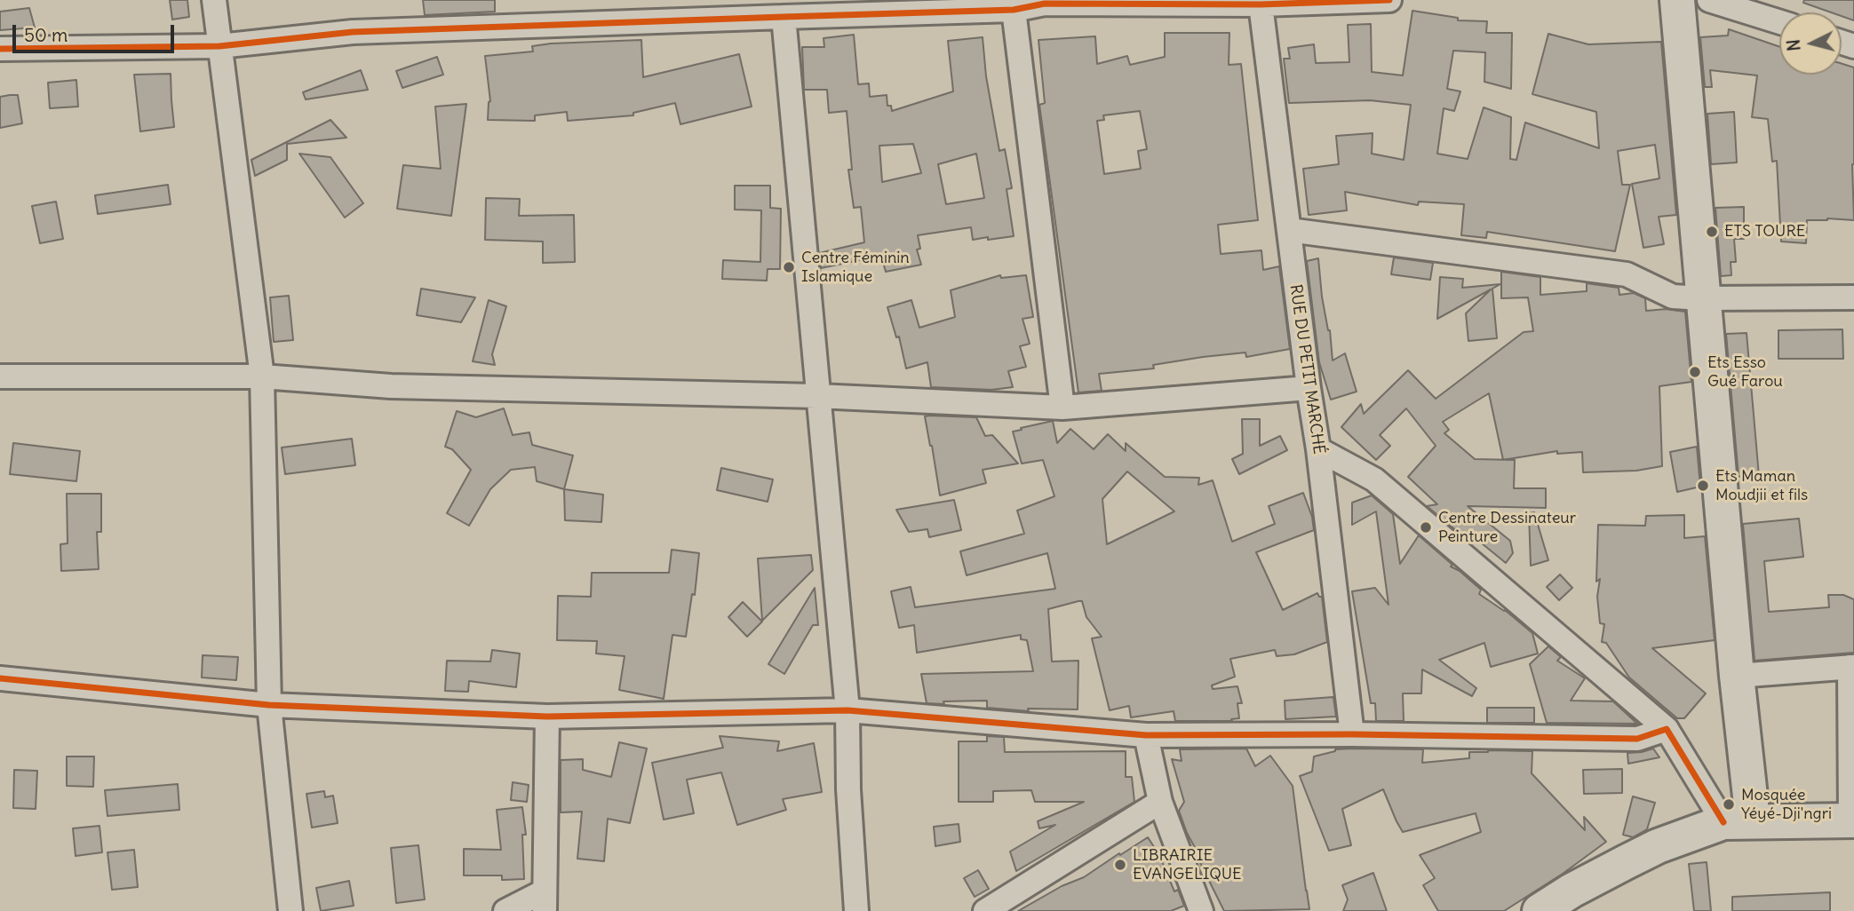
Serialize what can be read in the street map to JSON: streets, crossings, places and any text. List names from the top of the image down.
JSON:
{
  "streets": {
    "street": ["RUE DU PETIT MARCHÉ"]
  },
  "places": [
    "ETS TOURE",
    "Centre Féminin Islamique",
    "Ets Esso Gué Farou",
    "Ets Maman Moudjii et fils",
    "Centre Dessinateur Peinture",
    "Mosquée Yéyé-Dji'ngri",
    "LIBRAIRIE EVANGELIQUE"
  ],
  "scale_bar": "50 m",
  "north": "left"
}
